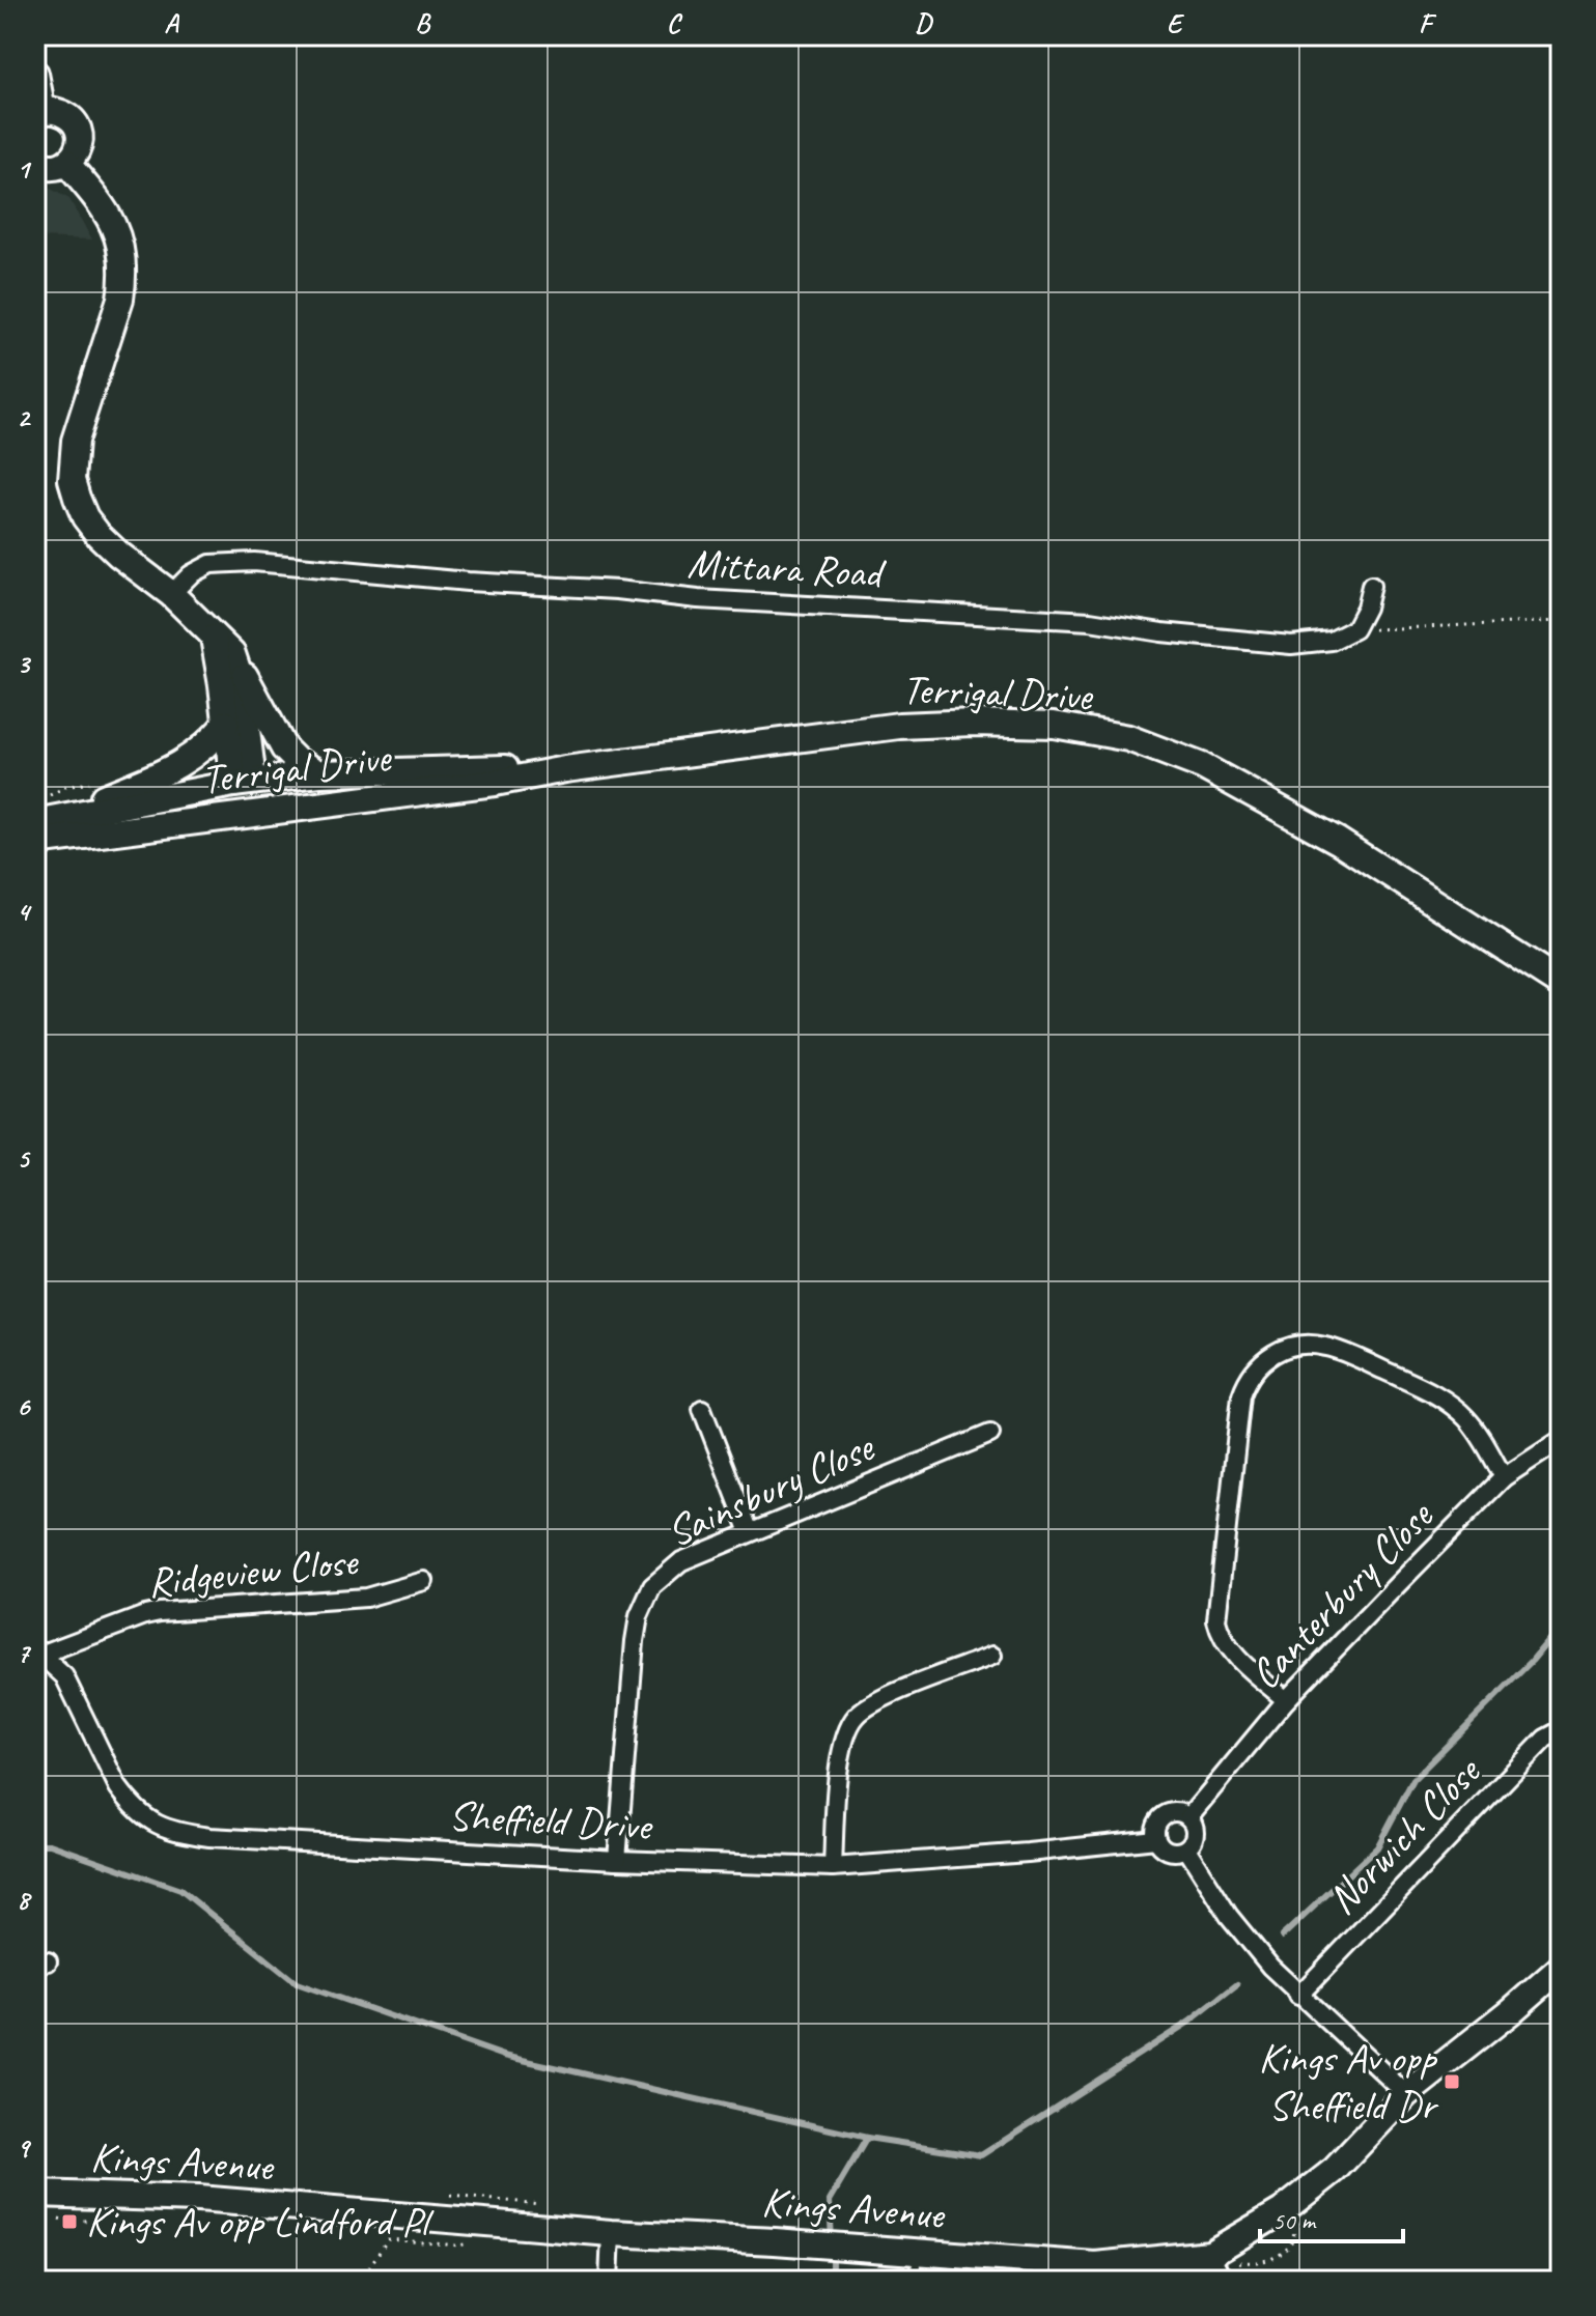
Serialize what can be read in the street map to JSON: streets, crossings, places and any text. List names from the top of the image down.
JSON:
{
  "streets": {
    "street": [
      "Mittara Road",
      "Terrigal Drive",
      "Sainsbury Close",
      "Ridgeview Close",
      "Canterbury Close",
      "Sheffield Drive",
      "Norwich Close",
      "Kings Avenue"
    ]
  },
  "crossings": [
    ["Sainsbury Close", "Sheffield Drive"],
    ["Ridgeview Close", "Sheffield Drive"],
    ["Canterbury Close", "Sheffield Drive"]
  ],
  "places": {
    "transit": ["Kings Av opp Sheffield Dr", "Kings Av opp Lindford Pl"]
  },
  "scale_bar": "50 m",
  "grid": {
    "columns": [
      "A",
      "B",
      "C",
      "D",
      "E",
      "F"
    ],
    "rows": [
      "1",
      "2",
      "3",
      "4",
      "5",
      "6",
      "7",
      "8",
      "9"
    ]
  }
}
